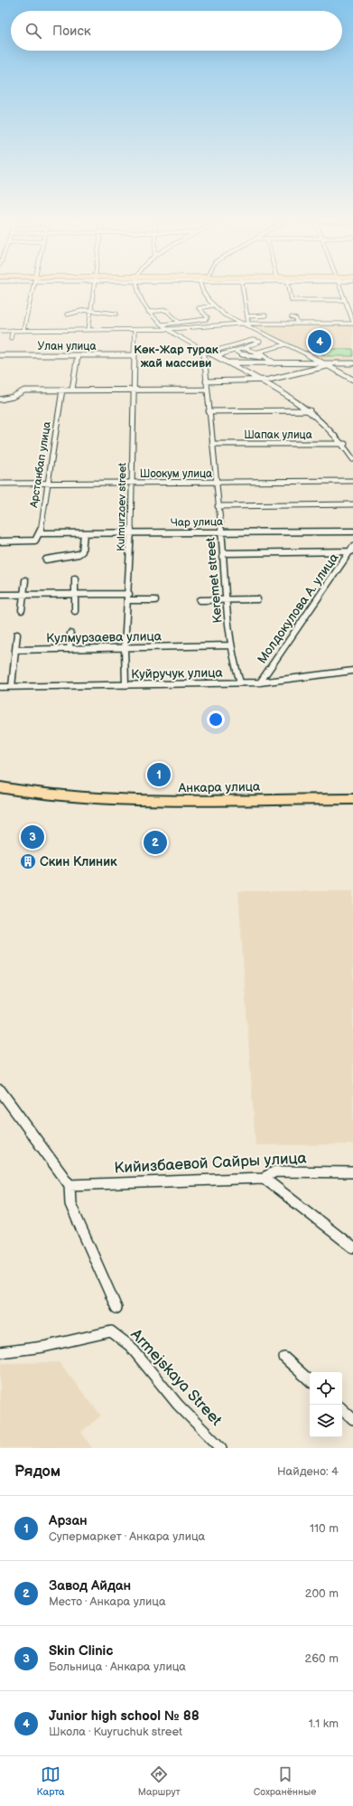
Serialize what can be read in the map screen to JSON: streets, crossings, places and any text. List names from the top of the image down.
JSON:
{
  "streets": {
    "main road": ["Анкара улица"],
    "street": [
      "Улан улица",
      "Шапак улица",
      "Арстанбап улица",
      "Шоокум улица",
      "Kulmurzaev street",
      "Чар улица",
      "Keremet street",
      "Молдокулова А. улица",
      "Кулмурзаева улица",
      "Куйручук улица",
      "Кийизбаевой Сайры улица",
      "Armejskaya Street"
    ]
  },
  "crossings": [
    ["Улан улица", "Kulmurzaev street"],
    ["Шапак улица", "Keremet street"],
    ["Арстанбап улица", "Шоокум улица"],
    ["Арстанбап улица", "Чар улица"],
    ["Шоокум улица", "Kulmurzaev street"],
    ["Шоокум улица", "Keremet street"],
    ["Kulmurzaev street", "Чар улица"],
    ["Kulmurzaev street", "Кулмурзаева улица"],
    ["Kulmurzaev street", "Куйручук улица"],
    ["Чар улица", "Keremet street"],
    ["Keremet street", "Кулмурзаева улица"],
    ["Keremet street", "Куйручук улица"],
    ["Молдокулова А. улица", "Куйручук улица"]
  ],
  "districts": ["Көк-Жар турак жай массиви"],
  "places": {
    "building": ["Скин Клиник"]
  },
  "page": {
    "search": "Поиск",
    "pins": [
      "4",
      "1",
      "3",
      "2"
    ],
    "heading": ["Рядом", "Найдено: 4"],
    "list": [
      {
        "mark": "1",
        "name": "Арзан",
        "note": "Супермаркет · Анкара улица",
        "value": "110 m"
      },
      {
        "mark": "2",
        "name": "Завод Айдан",
        "note": "Место · Анкара улица",
        "value": "200 m"
      },
      {
        "mark": "3",
        "name": "Skin Clinic",
        "note": "Больница · Анкара улица",
        "value": "260 m"
      },
      {
        "mark": "4",
        "name": "Junior high school № 88",
        "note": "Школа · Kuyruchuk street",
        "value": "1.1 km"
      }
    ],
    "nav": ["Карта", "Маршрут", "Сохранённые"]
  }
}
